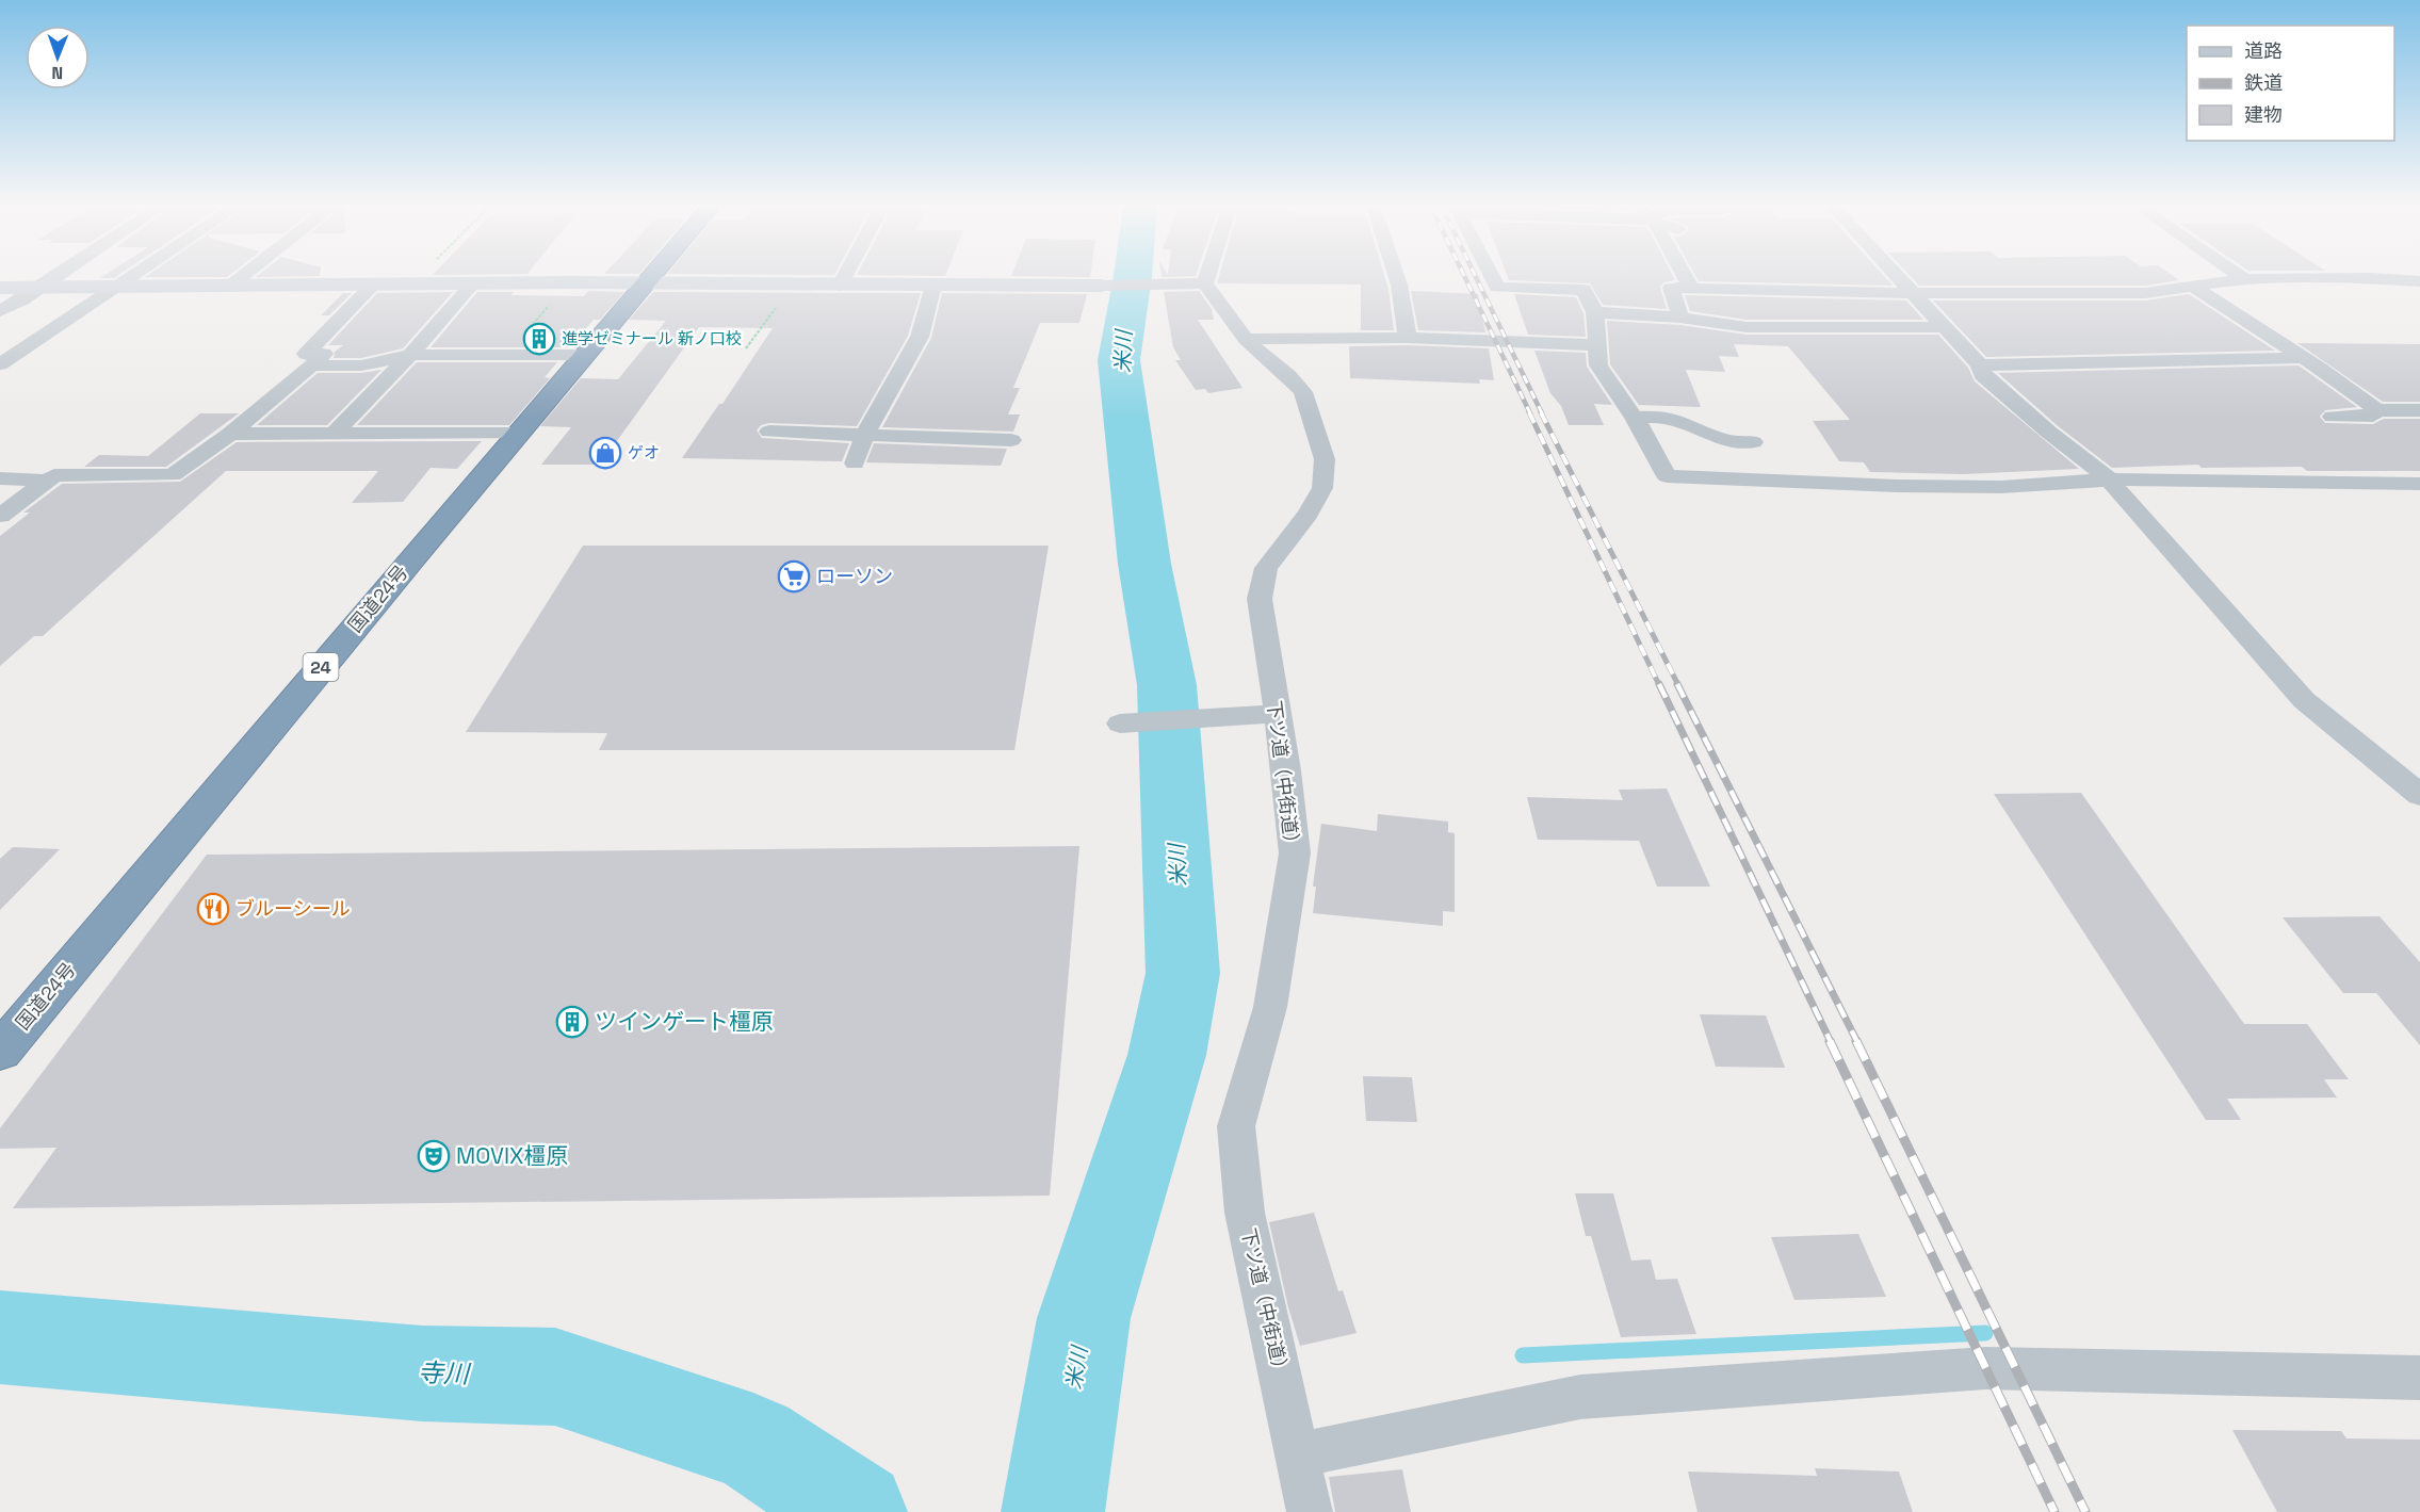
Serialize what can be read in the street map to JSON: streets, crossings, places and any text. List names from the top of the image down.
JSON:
{
  "streets": {
    "highway": ["国道24号", "24"],
    "street": ["下ツ道（中街道）"]
  },
  "water": ["米川", "寺川"],
  "places": {
    "building": ["進学ゼミナール 新ノ口校", "ツインゲート橿原"],
    "shop": ["ゲオ"],
    "supermarket": ["ローソン"],
    "restaurant": ["ブルーシール"],
    "theatre": ["MOVIX橿原"]
  },
  "legend": ["道路", "鉄道", "建物"],
  "north": "bottom"
}
